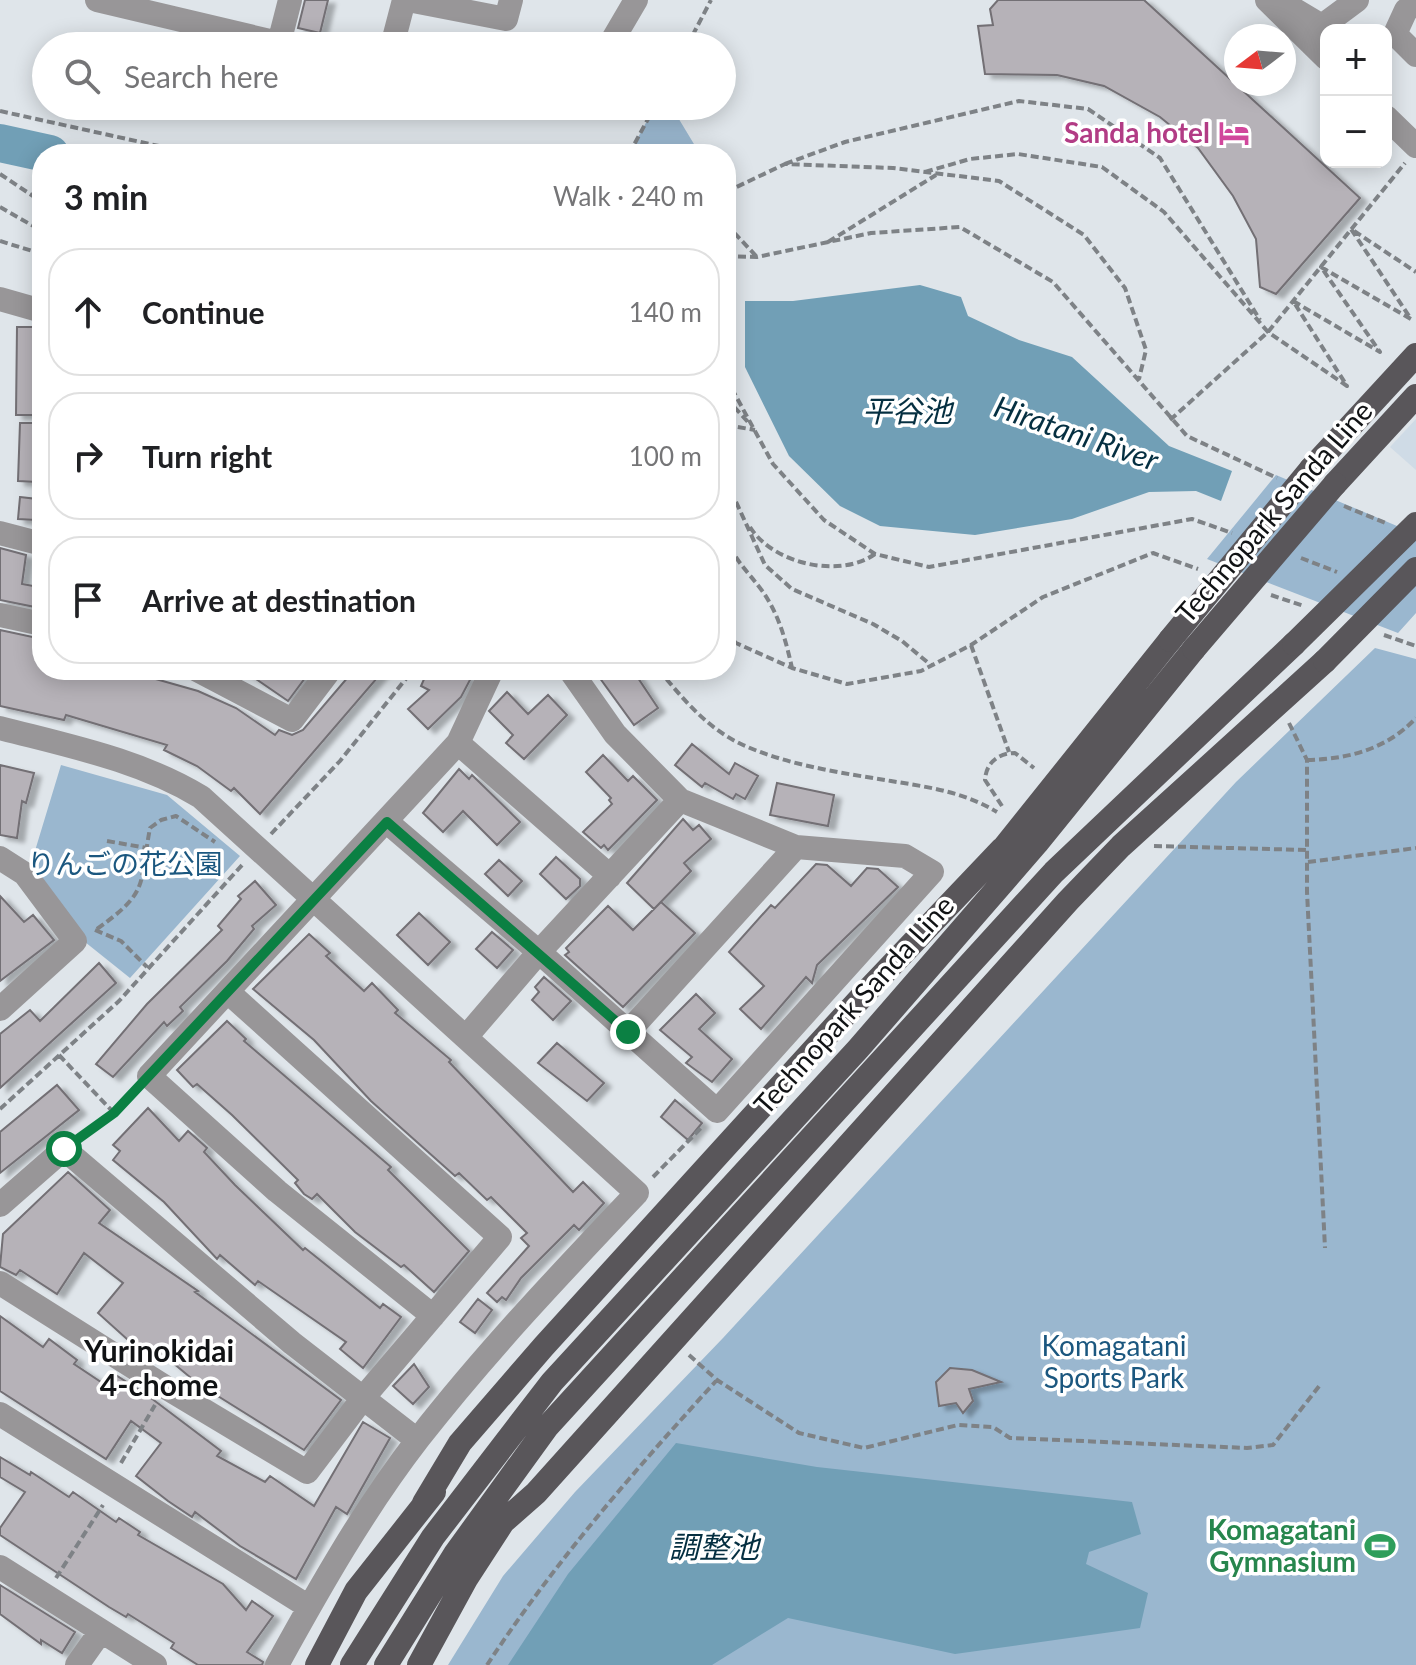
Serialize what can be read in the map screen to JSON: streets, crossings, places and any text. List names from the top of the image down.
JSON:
{
  "streets": {
    "main road": ["Technopark Sanda Line"]
  },
  "districts": ["Yurinokidai 4-chome"],
  "water": ["平谷池", "Hiratani River", "調整池"],
  "parks": ["りんごの花公園", "Komagatani Sports Park"],
  "places": {
    "hotel": ["Sanda hotel"],
    "sports": ["Komagatani Gymnasium"]
  },
  "north": "left",
  "page": {
    "map_buttons": ["+", "−"],
    "search": "Search here",
    "heading": ["3 min", "Walk · 240 m"],
    "list": [
      ["Continue", "140 m"],
      ["Turn right", "100 m"],
      "Arrive at destination"
    ]
  }
}
